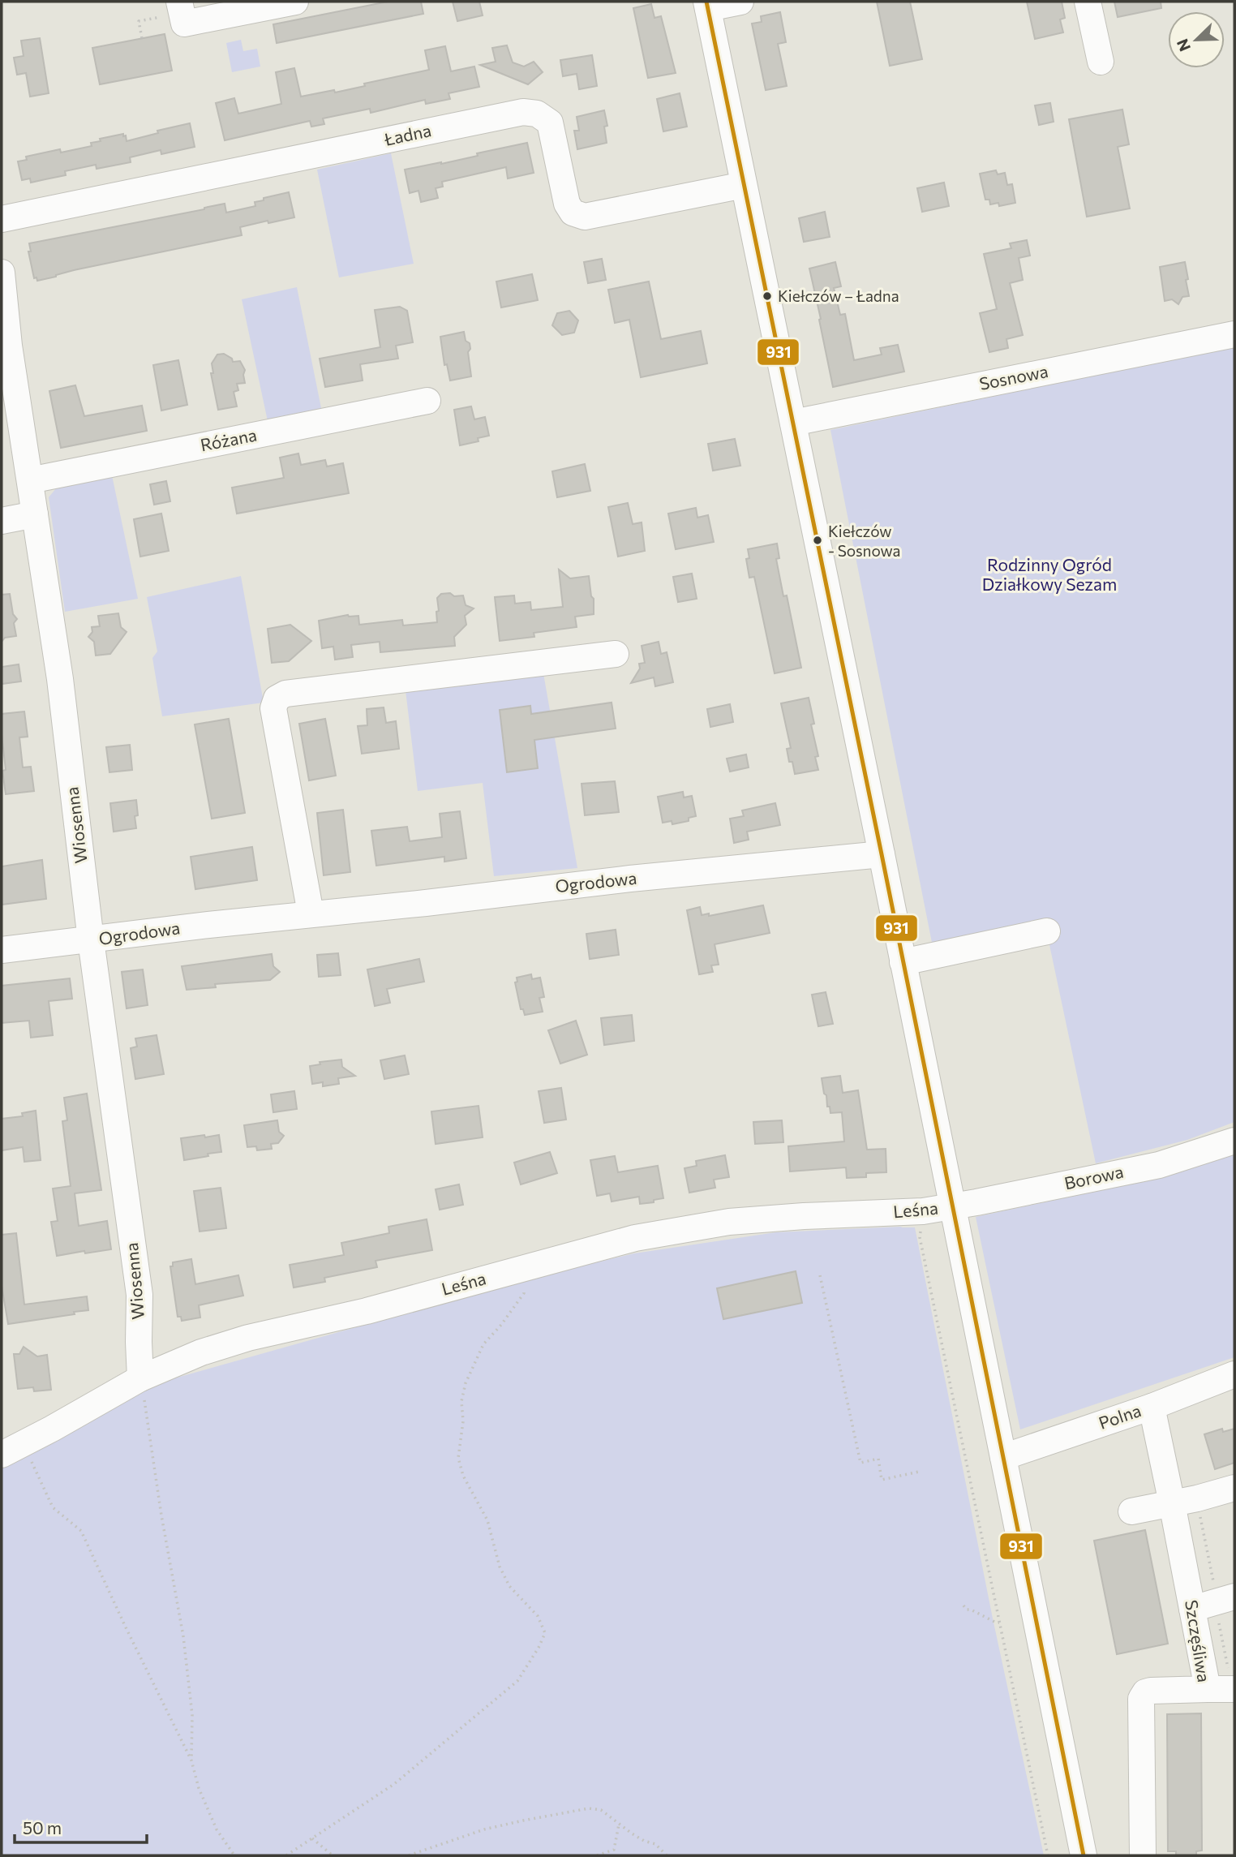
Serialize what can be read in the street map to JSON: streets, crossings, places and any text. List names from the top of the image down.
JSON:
{
  "streets": {
    "street": [
      "Ładna",
      "Sosnowa",
      "Różana",
      "Wiosenna",
      "Ogrodowa",
      "Borowa",
      "Leśna",
      "Polna",
      "Szczęśliwa"
    ]
  },
  "crossings": [
    ["Różana", "Wiosenna"],
    ["Wiosenna", "Ogrodowa"],
    ["Wiosenna", "Leśna"],
    ["Borowa", "Leśna"],
    ["Polna", "Szczęśliwa"]
  ],
  "parks": ["Rodzinny Ogród Działkowy Sezam"],
  "places": ["Kiełczów – Ładna", "Kiełczów - Sosnowa"],
  "lines": ["transit line 931"],
  "scale_bar": "50 m",
  "north": "bottom left"
}
